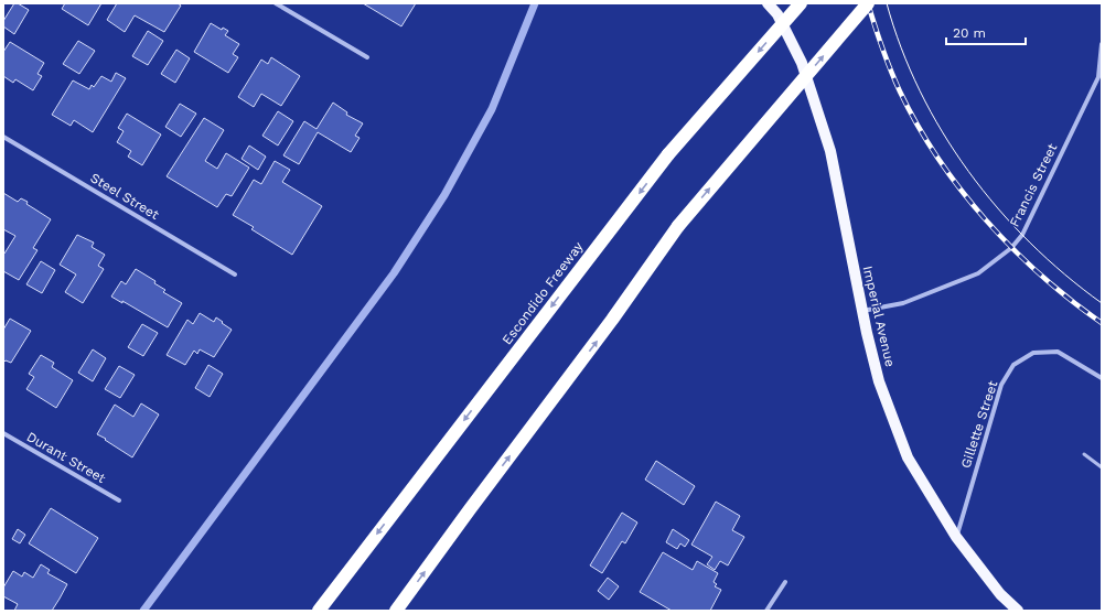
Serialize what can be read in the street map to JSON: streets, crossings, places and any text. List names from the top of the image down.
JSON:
{
  "streets": {
    "highway": ["Escondido Freeway"],
    "main road": ["Imperial Avenue"],
    "street": [
      "Francis Street",
      "Steel Street",
      "Gillette Street",
      "Durant Street"
    ]
  },
  "crossings": [
    ["Francis Street", "Imperial Avenue"],
    ["Imperial Avenue", "Gillette Street"]
  ],
  "scale_bar": "20 m"
}
